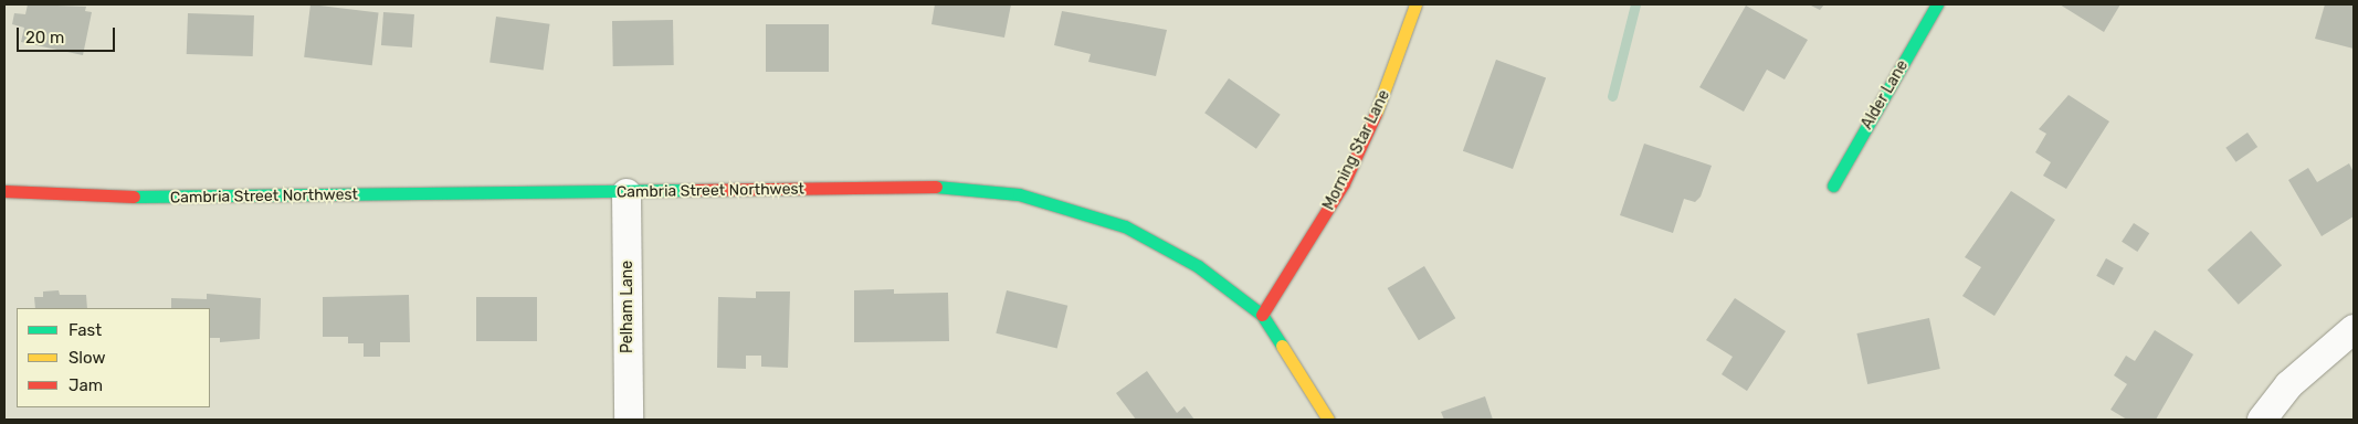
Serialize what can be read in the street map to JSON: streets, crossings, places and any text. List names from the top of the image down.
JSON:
{
  "streets": {
    "street": [
      "Alder Lane",
      "Morning Star Lane",
      "Cambria Street Northwest",
      "Pelham Lane"
    ]
  },
  "crossings": [
    ["Morning Star Lane", "Cambria Street Northwest"],
    ["Cambria Street Northwest", "Pelham Lane"]
  ],
  "legend": ["Fast", "Slow", "Jam"],
  "scale_bar": "20 m"
}
